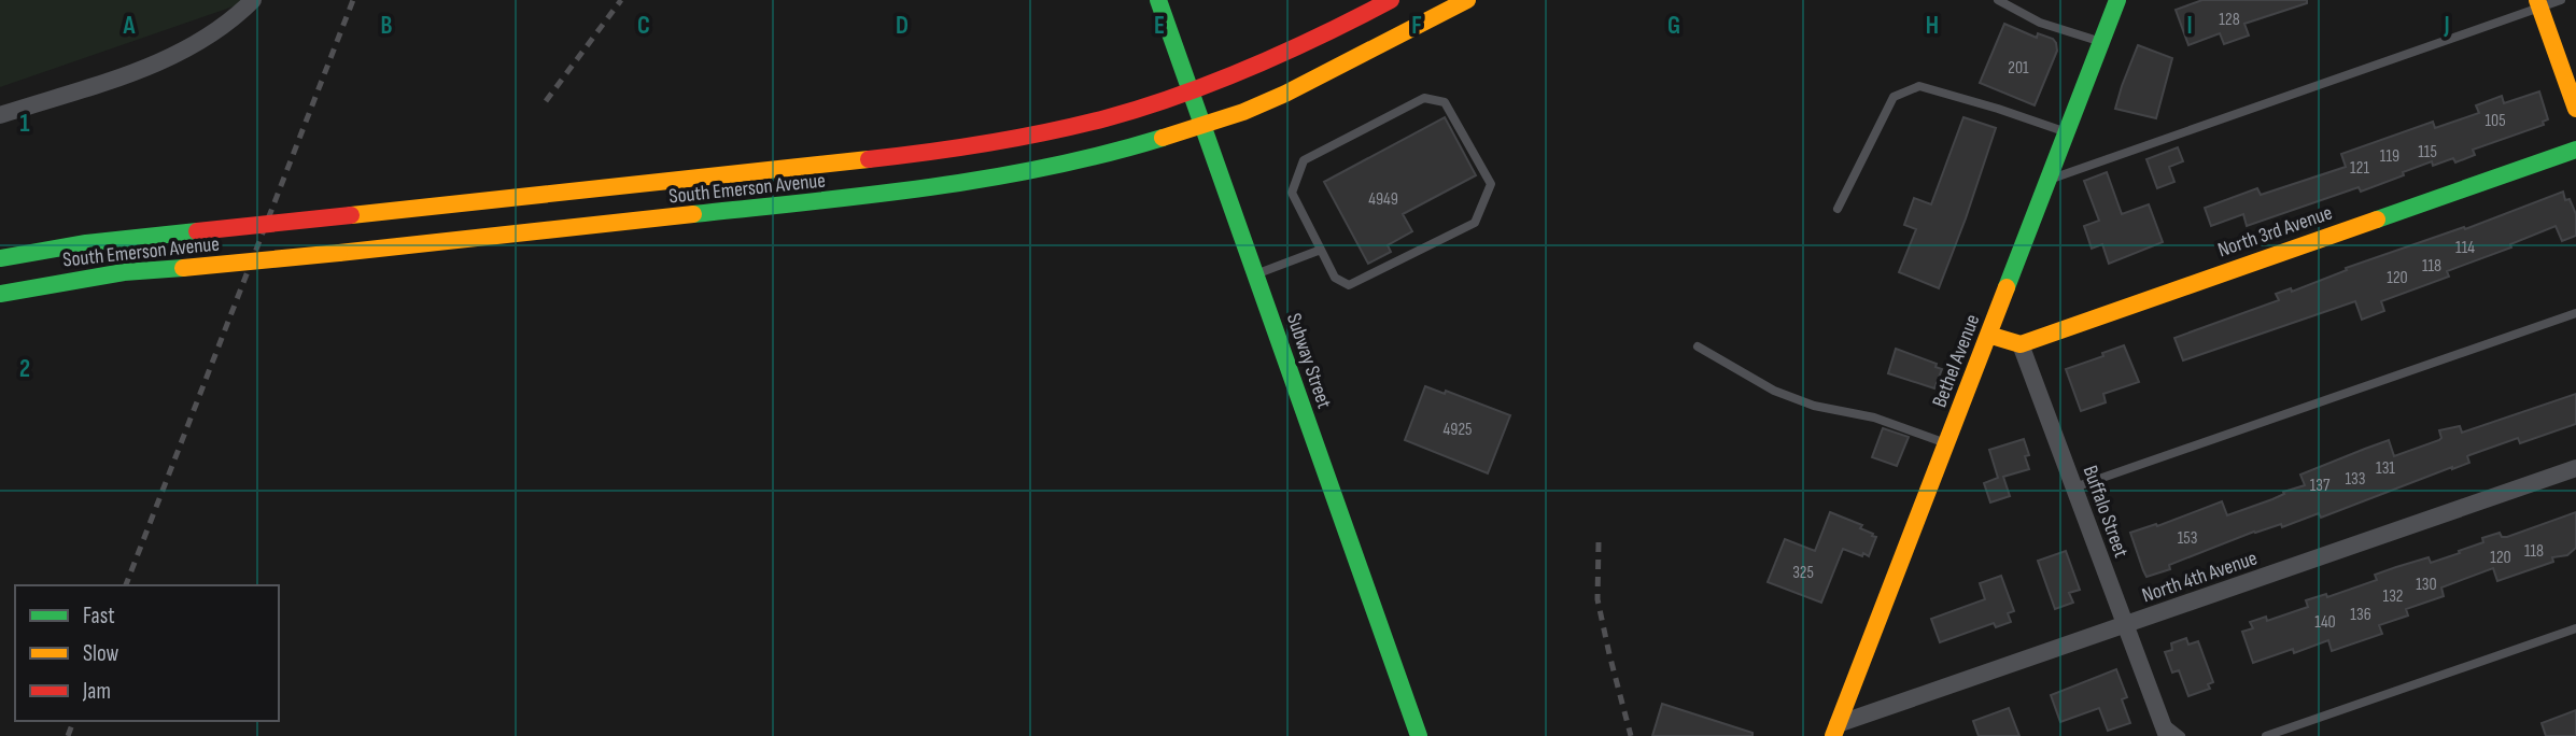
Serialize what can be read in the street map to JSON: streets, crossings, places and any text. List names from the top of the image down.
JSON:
{
  "streets": {
    "main road": [
      "South Emerson Avenue",
      "North 3rd Avenue",
      "Subway Street",
      "Bethel Avenue"
    ],
    "street": ["Buffalo Street", "North 4th Avenue"]
  },
  "crossings": [
    ["South Emerson Avenue", "Subway Street"],
    ["North 3rd Avenue", "Buffalo Street"],
    ["Bethel Avenue", "North 4th Avenue"],
    ["Buffalo Street", "North 4th Avenue"]
  ],
  "house_numbers": [
    "128",
    "201",
    "105",
    "115",
    "119",
    "121",
    "4949",
    "114",
    "118",
    "120",
    "4925",
    "131",
    "133",
    "137",
    "153",
    "118",
    "120",
    "325",
    "130",
    "132",
    "136",
    "140"
  ],
  "legend": ["Fast", "Slow", "Jam"],
  "grid": {
    "columns": [
      "A",
      "B",
      "C",
      "D",
      "E",
      "F",
      "G",
      "H",
      "I",
      "J"
    ],
    "rows": ["1", "2"]
  }
}
